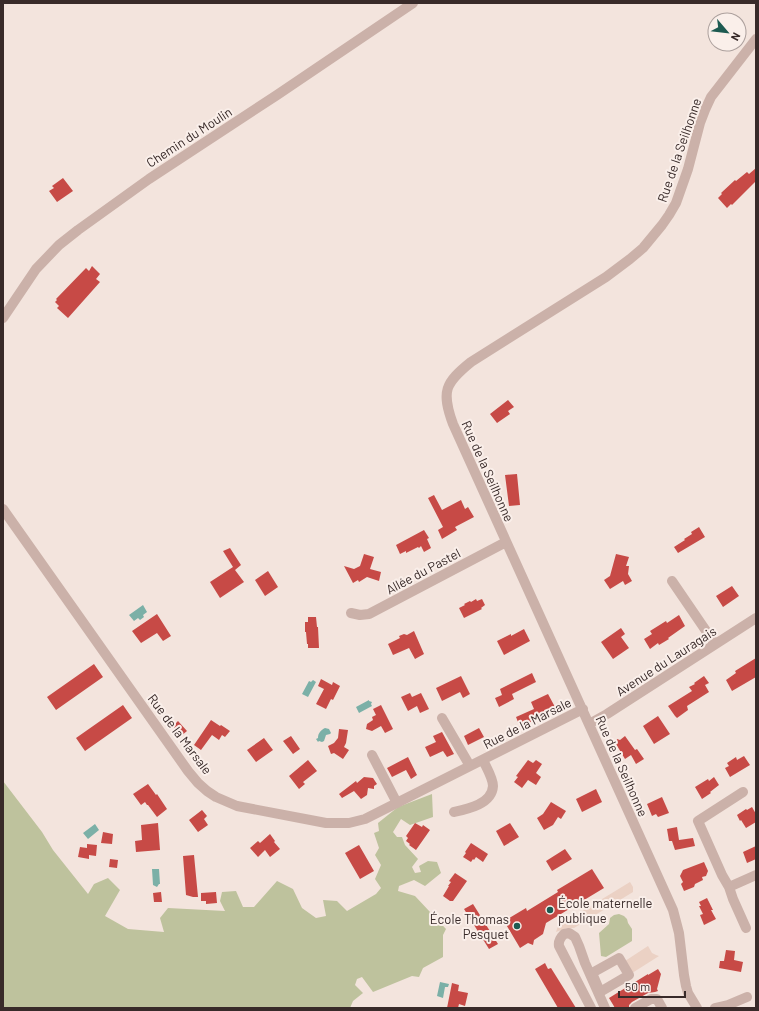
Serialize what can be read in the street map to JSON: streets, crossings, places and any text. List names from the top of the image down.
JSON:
{
  "streets": {
    "street": [
      "Chemin du Moulin",
      "Rue de la Seilhonne",
      "Allée du Pastel",
      "Avenue du Lauragais",
      "Rue de la Marsale"
    ]
  },
  "crossings": [
    ["Rue de la Seilhonne", "Allée du Pastel"],
    ["Rue de la Seilhonne", "Avenue du Lauragais"],
    ["Rue de la Seilhonne", "Rue de la Marsale"]
  ],
  "places": ["École maternelle publique", "École Thomas Pesquet"],
  "scale_bar": "50 m",
  "north": "bottom right"
}
